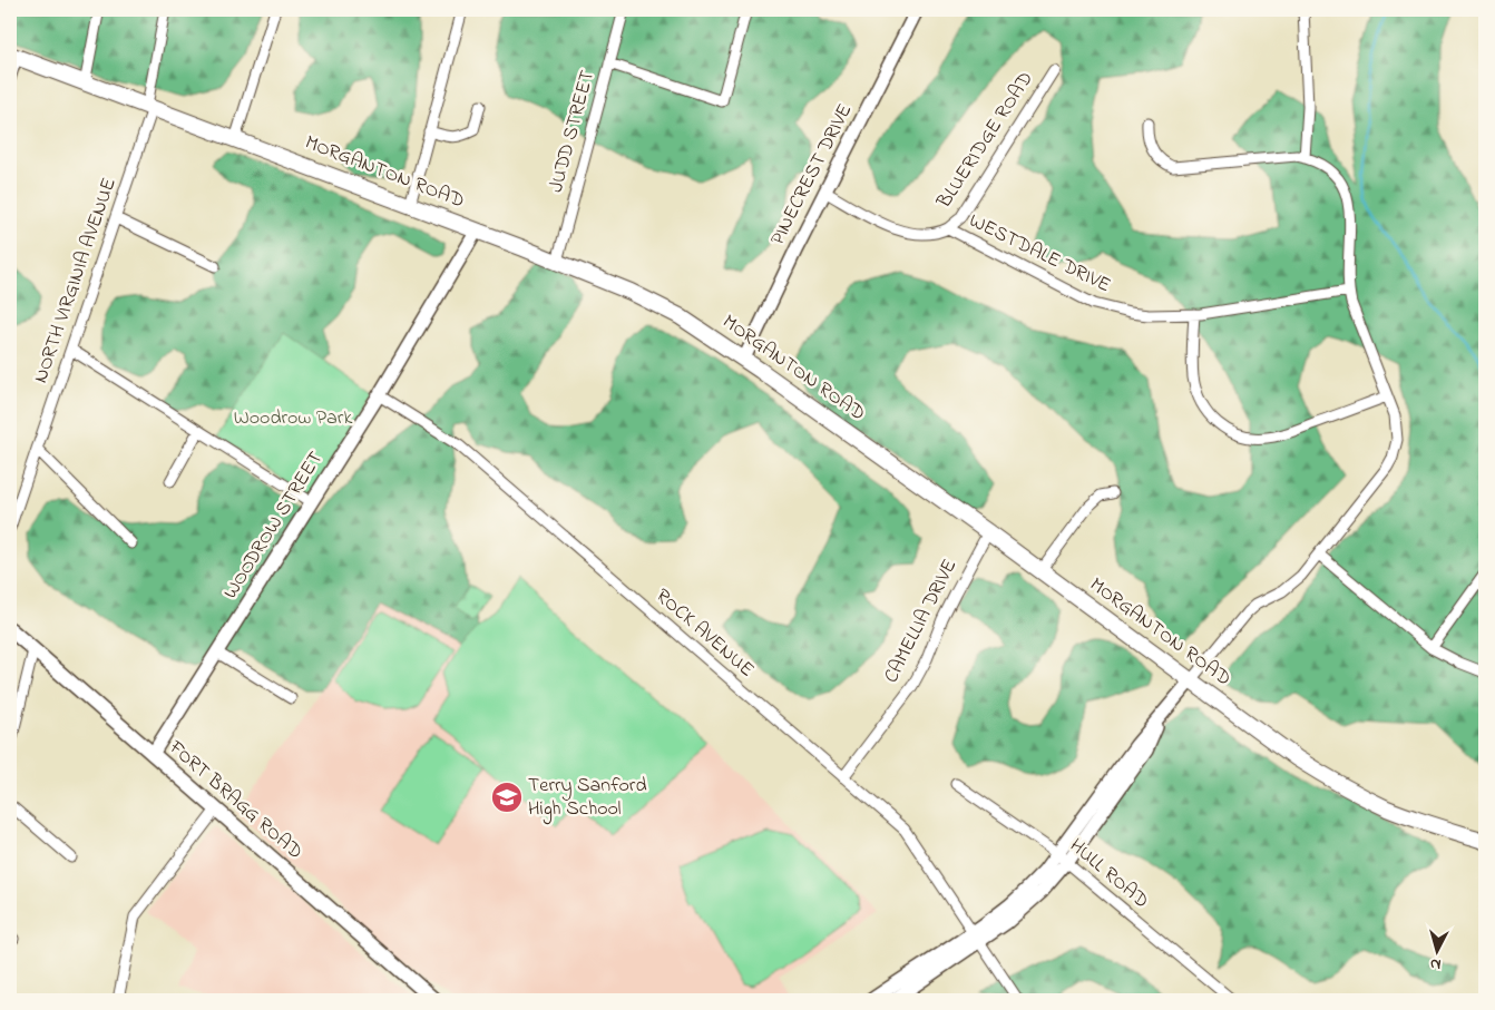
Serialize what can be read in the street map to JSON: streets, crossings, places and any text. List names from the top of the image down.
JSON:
{
  "streets": {
    "main road": ["MORGANTON ROAD", "FORT BRAGG ROAD"],
    "street": [
      "JUDD STREET",
      "BLUERIDGE ROAD",
      "PINECREST DRIVE",
      "WESTDALE DRIVE",
      "NORTH VIRGINIA AVENUE",
      "WOODROW STREET",
      "CAMELLIA DRIVE",
      "ROCK AVENUE",
      "HULL ROAD"
    ]
  },
  "crossings": [
    ["JUDD STREET", "MORGANTON ROAD"],
    ["BLUERIDGE ROAD", "WESTDALE DRIVE"],
    ["MORGANTON ROAD", "PINECREST DRIVE"],
    ["MORGANTON ROAD", "NORTH VIRGINIA AVENUE"],
    ["MORGANTON ROAD", "WOODROW STREET"],
    ["MORGANTON ROAD", "CAMELLIA DRIVE"],
    ["PINECREST DRIVE", "WESTDALE DRIVE"],
    ["WOODROW STREET", "ROCK AVENUE"],
    ["WOODROW STREET", "FORT BRAGG ROAD"],
    ["CAMELLIA DRIVE", "ROCK AVENUE"]
  ],
  "parks": ["Woodrow Park"],
  "places": {
    "school or university": ["Terry Sanford High School"]
  },
  "north": "bottom"
}
